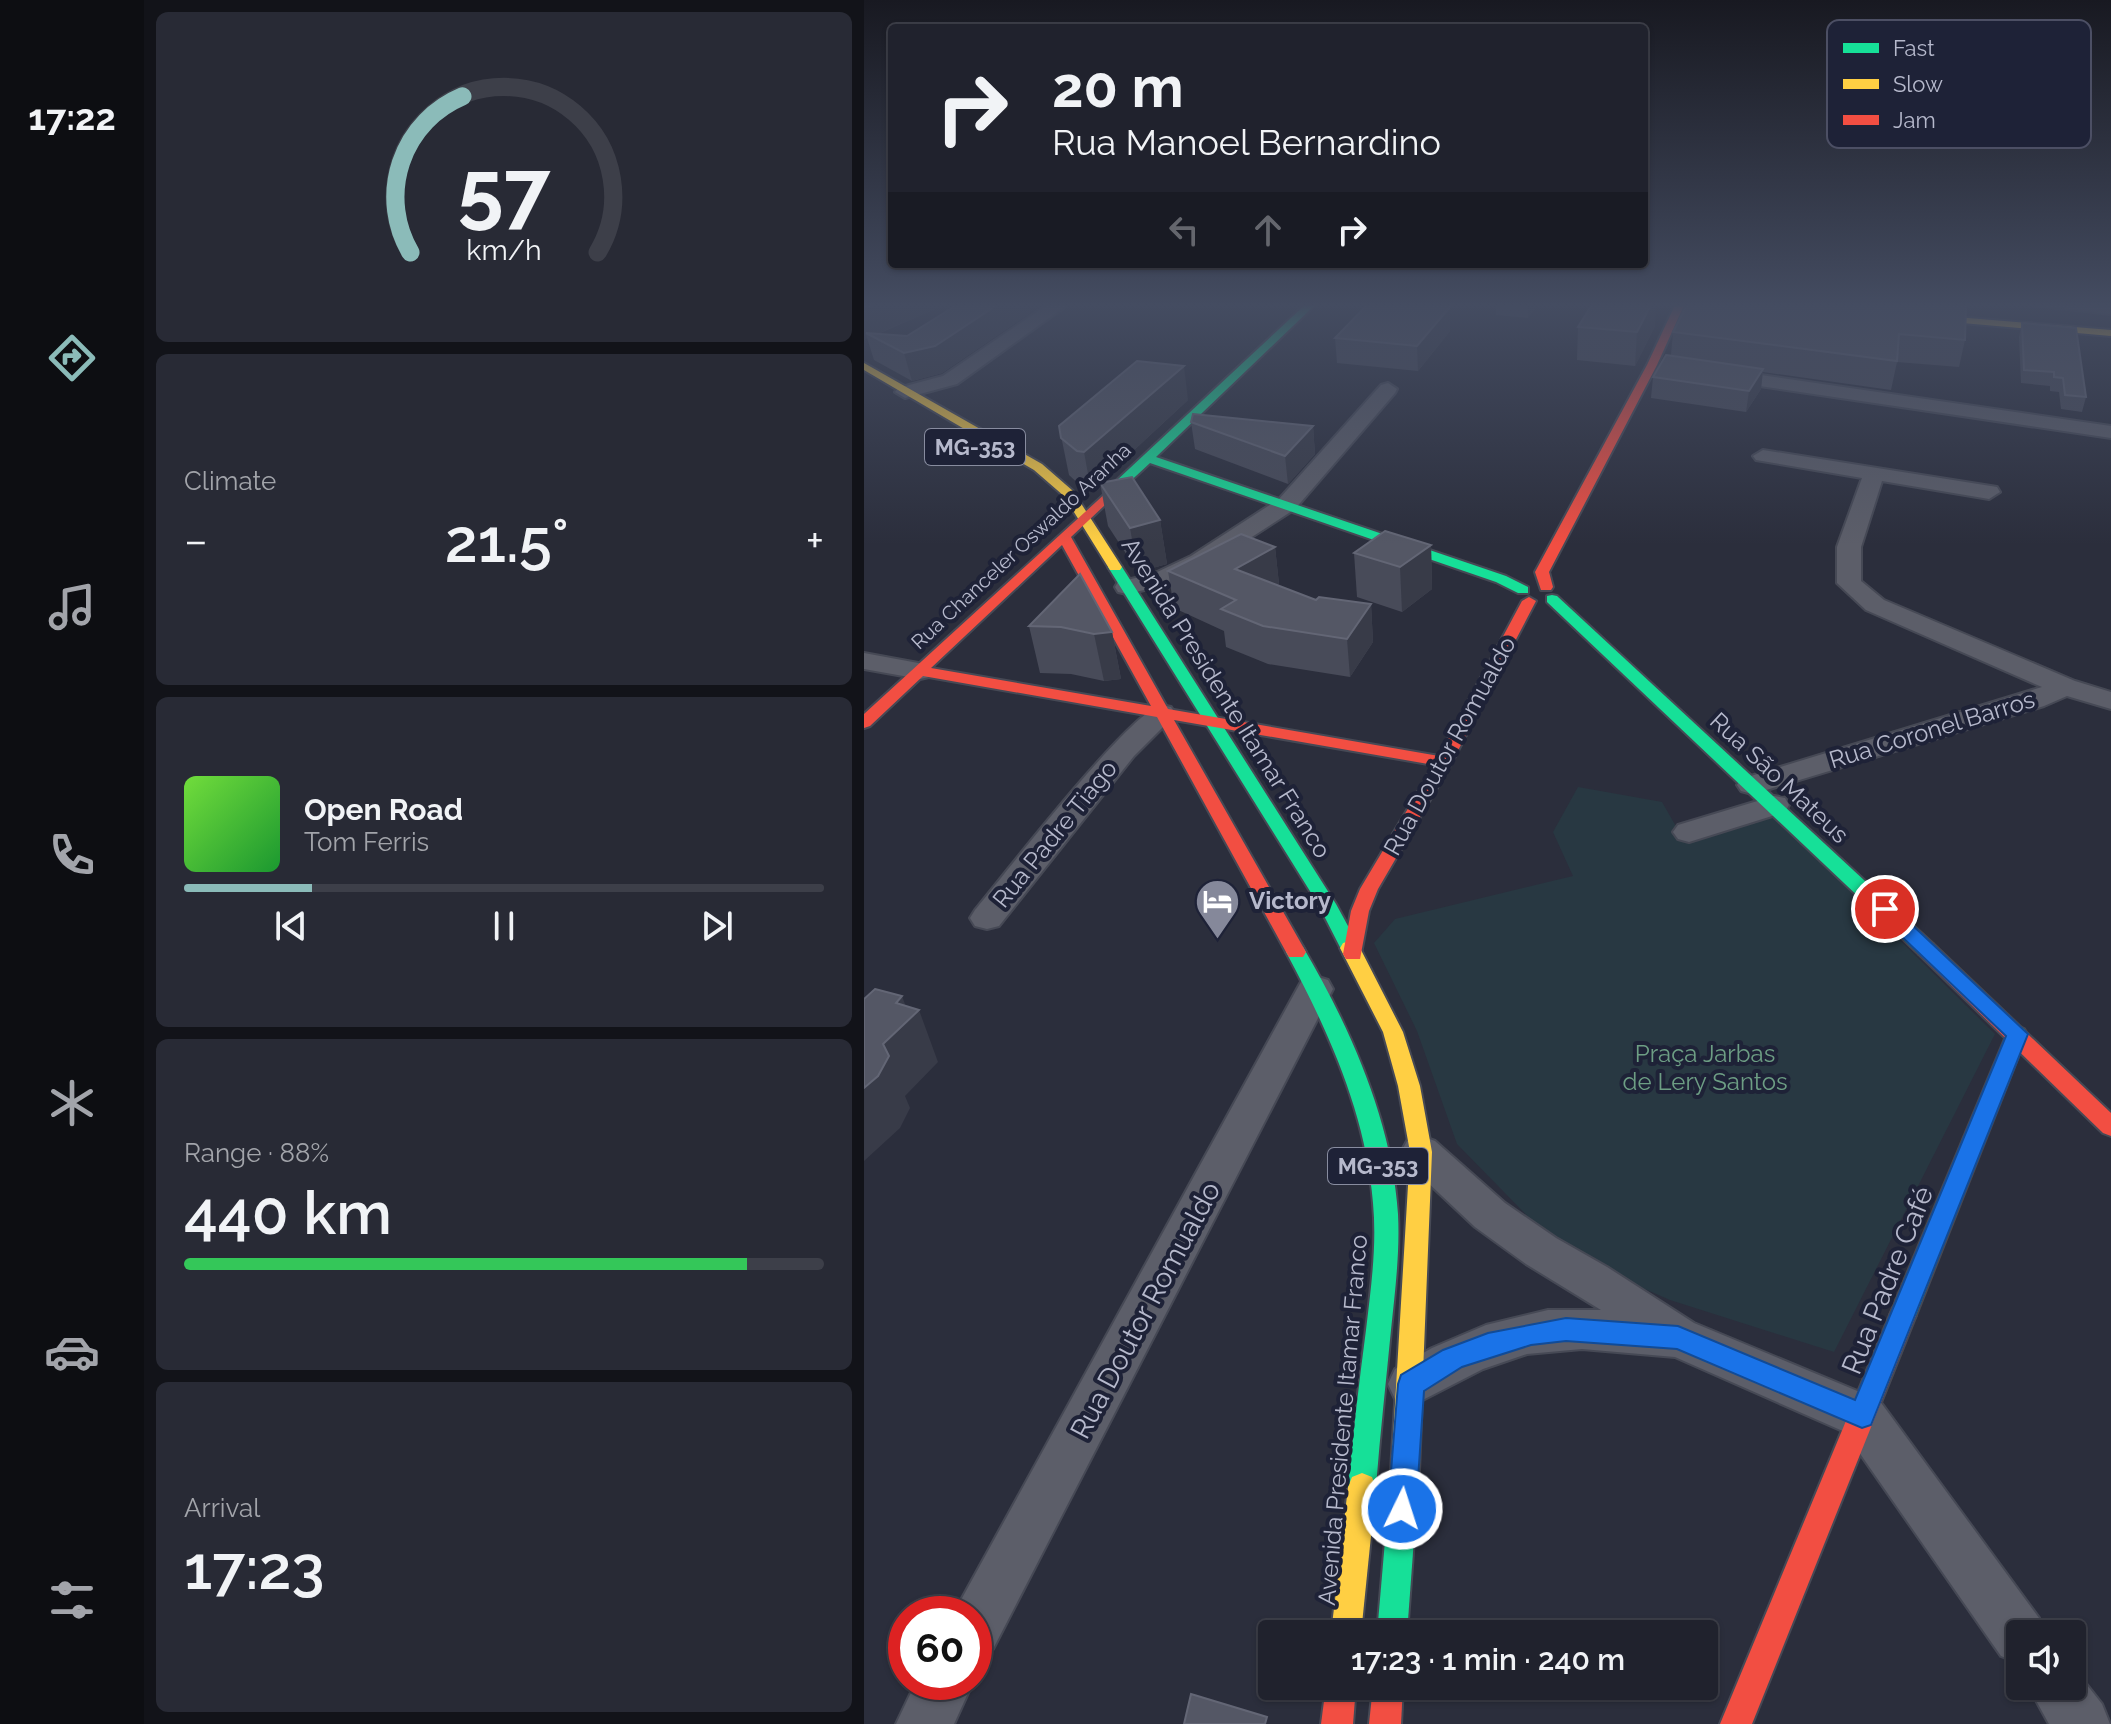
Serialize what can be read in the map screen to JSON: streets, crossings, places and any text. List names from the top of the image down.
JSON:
{
  "streets": {
    "main road": [
      "MG-353",
      "Rua Chanceler Oswaldo Aranha",
      "Avenida Presidente Itamar Franco",
      "Rua Doutor Romualdo",
      "Rua São Mateus",
      "Rua Padre Café"
    ],
    "street": ["Rua Coronel Barros", "Rua Padre Tiago"]
  },
  "crossings": [
    ["Rua Chanceler Oswaldo Aranha", "Avenida Presidente Itamar Franco"],
    ["Avenida Presidente Itamar Franco", "Rua Doutor Romualdo"],
    ["Avenida Presidente Itamar Franco", "Rua Padre Tiago"],
    ["Rua Coronel Barros", "Rua São Mateus"],
    ["Rua São Mateus", "Rua Padre Café"]
  ],
  "parks": ["Praça Jarbas de Lery Santos"],
  "places": {
    "hotel": ["Victory"]
  },
  "legend": ["Fast", "Slow", "Jam"],
  "page": {
    "tabs": "17:22",
    "turn": ["20 m", "Rua Manoel Bernardino"],
    "tile": [
      "Climate",
      ["Range · 88%", "440 km"],
      ["Arrival", "17:23"]
    ],
    "heat": ["−", "21.5°", "+"],
    "song": ["Open Road", "Tom Ferris"],
    "limit": "60",
    "trip": "17:23 · 1 min · 240 m",
    "gauge": ["57", "km/h"]
  }
}
